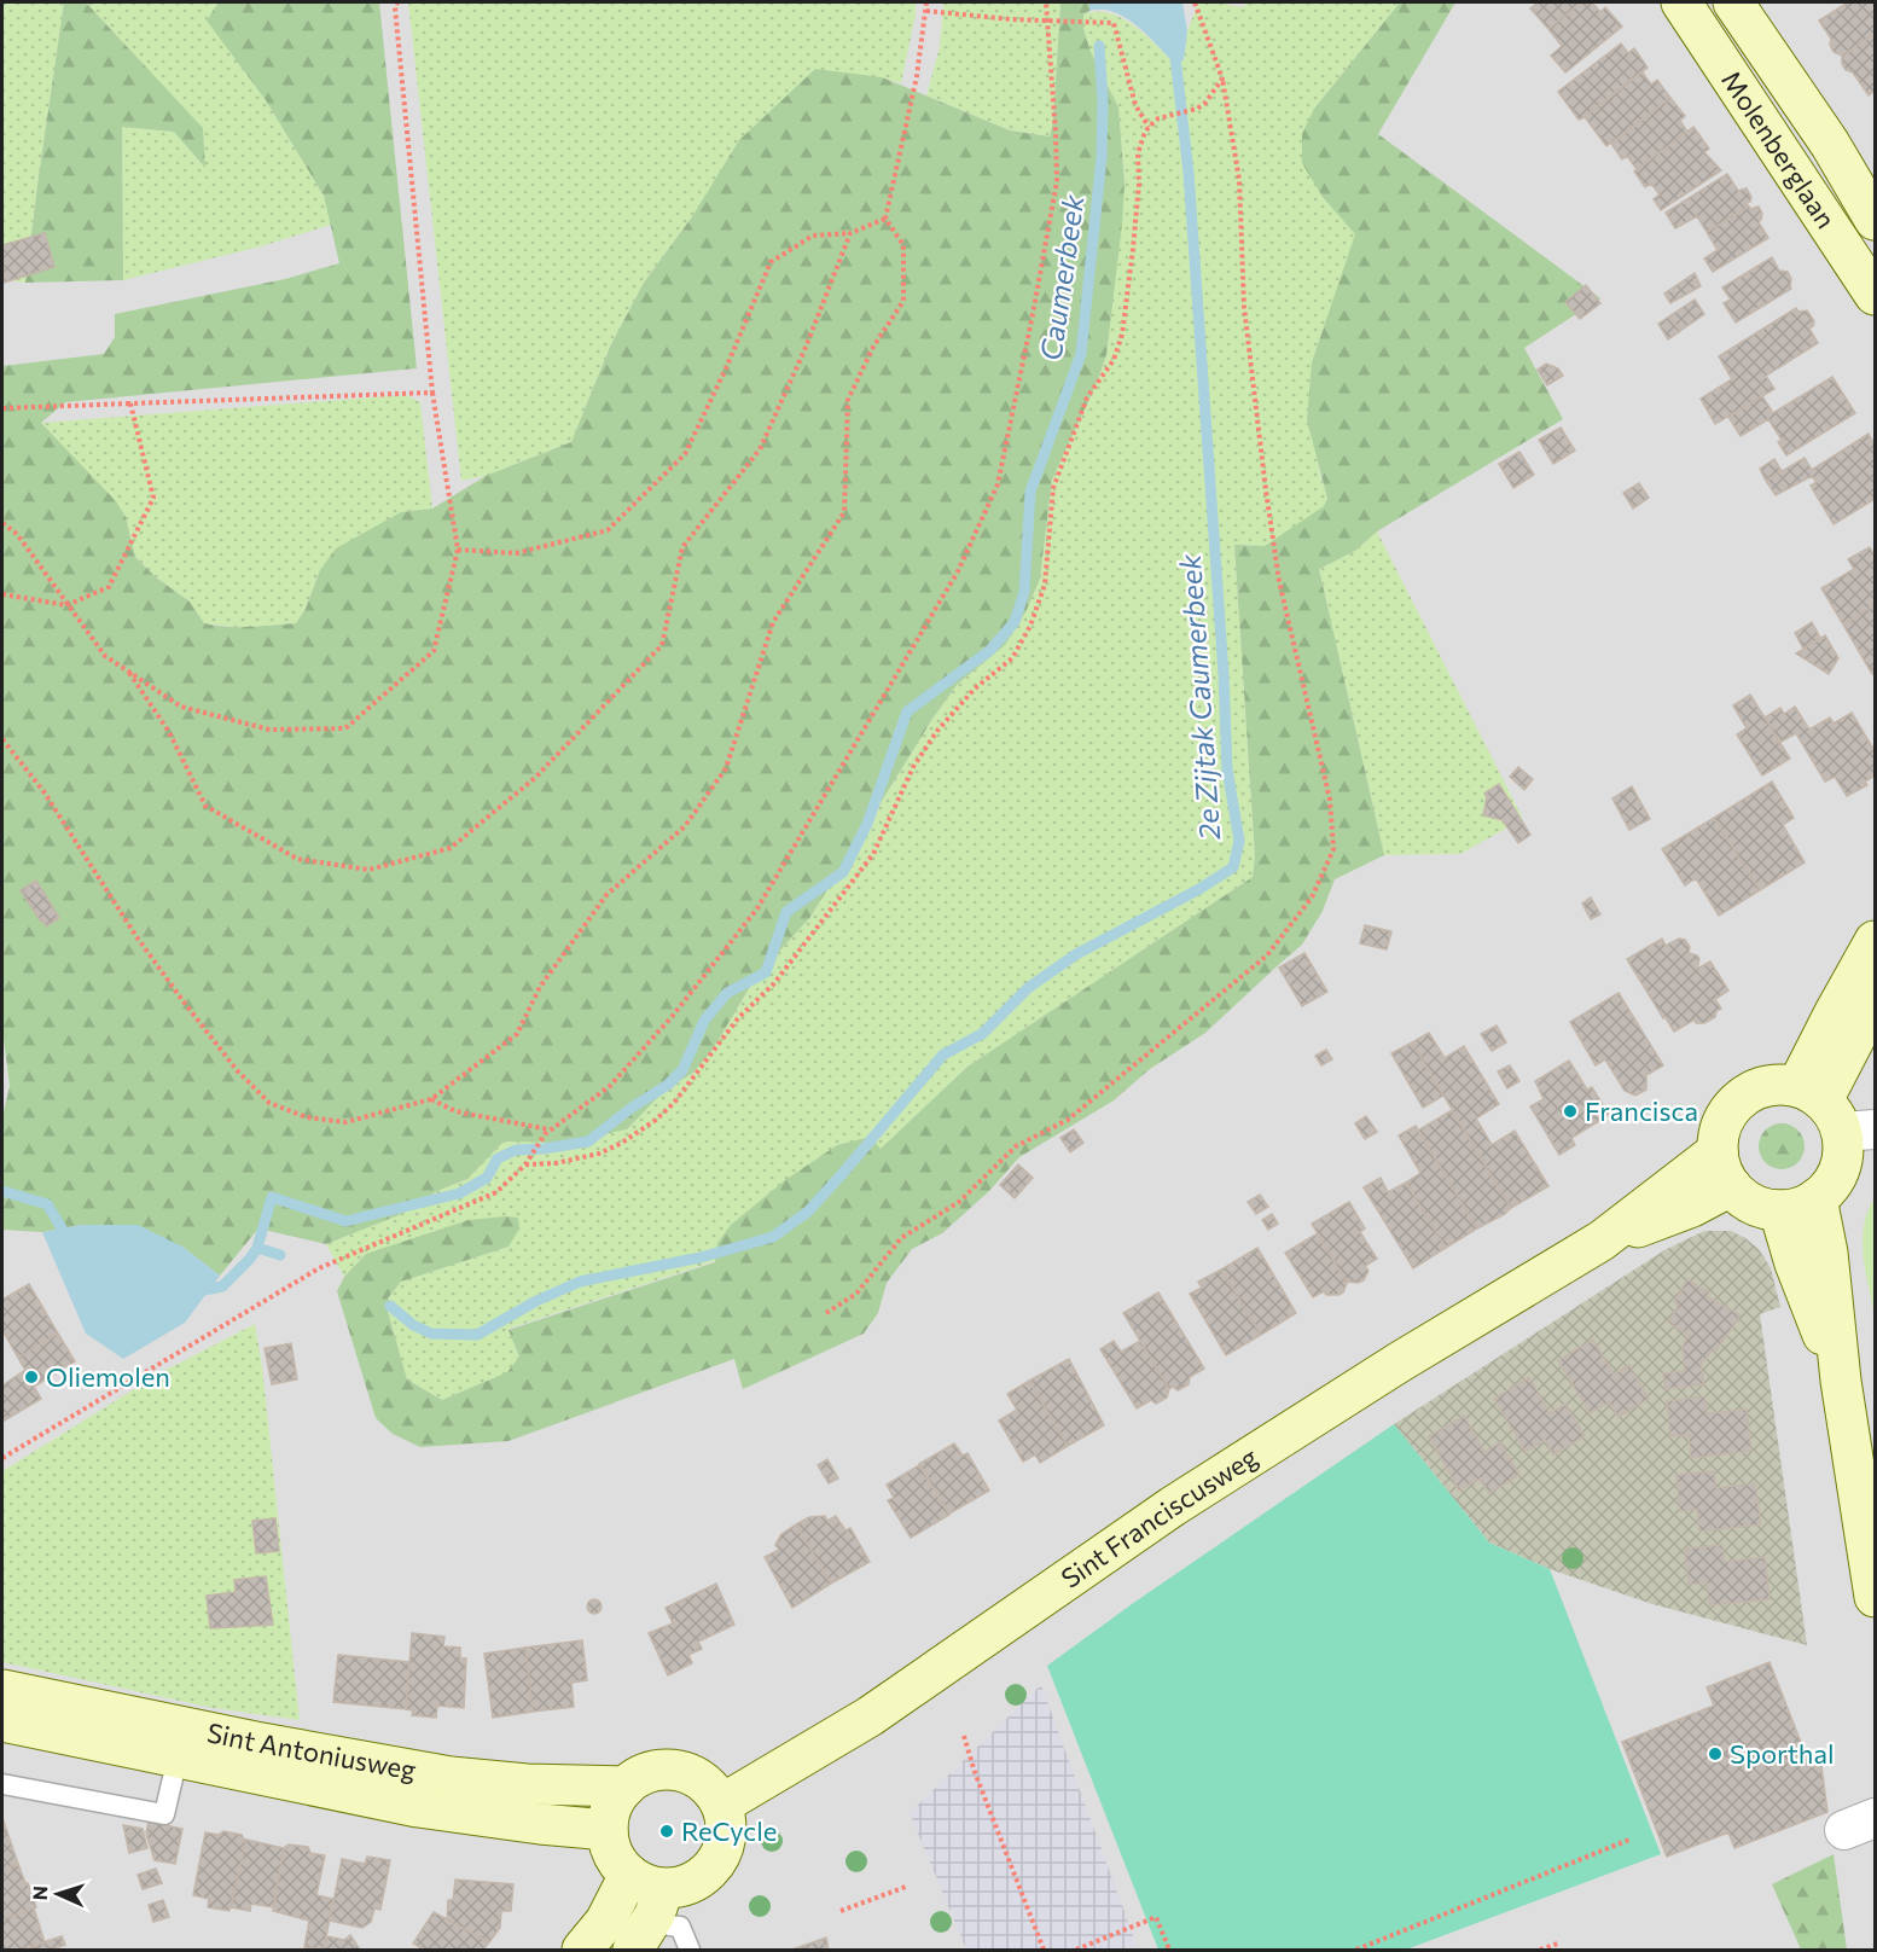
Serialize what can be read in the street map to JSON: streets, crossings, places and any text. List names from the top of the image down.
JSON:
{
  "streets": {
    "street": ["Molenberglaan", "Sint Franciscusweg", "Sint Antoniusweg"]
  },
  "crossings": [
    ["Sint Franciscusweg", "Sint Antoniusweg"]
  ],
  "water": ["Caumerbeek", "2e Zijtak Caumerbeek"],
  "places": [
    "Francisca",
    "Oliemolen",
    "Sporthal",
    "ReCycle"
  ],
  "north": "left"
}
